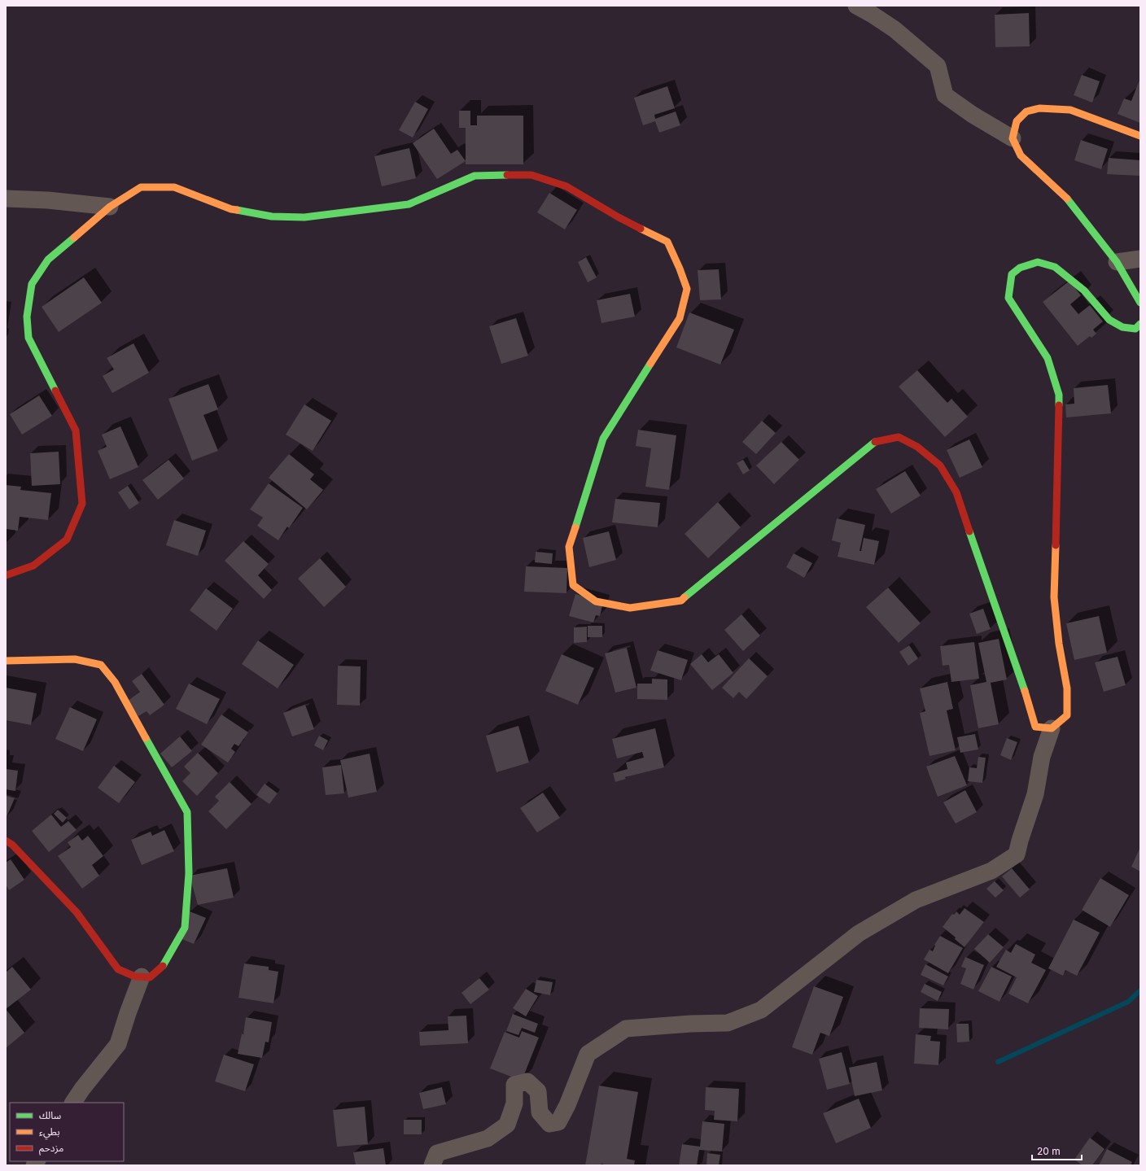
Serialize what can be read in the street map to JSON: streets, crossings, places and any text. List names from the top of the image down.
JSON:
{
  "legend": ["سالك", "بطيء", "مزدحم"],
  "scale_bar": "20 m"
}
